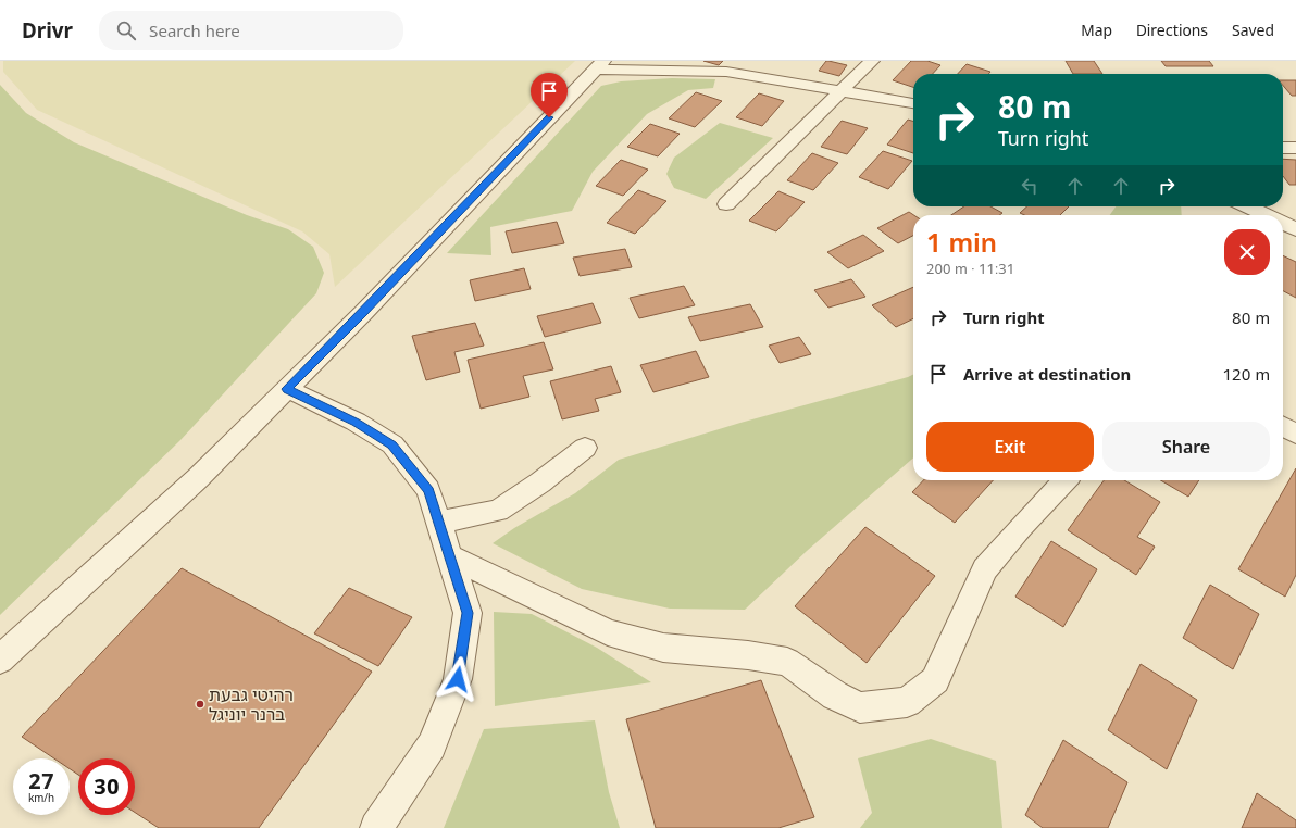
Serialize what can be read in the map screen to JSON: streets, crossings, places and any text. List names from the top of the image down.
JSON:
{
  "places": ["רהיטי גבעת ברנר יוניגל"],
  "page": {
    "header": "Drivr",
    "search": "Search here",
    "nav": ["Map", "Directions", "Saved"],
    "turn": ["80 m", "Turn right"],
    "heading": ["1 min", "200 m · 11:31"],
    "list": [
      {
        "name": "Turn right",
        "value": "80 m"
      },
      {
        "name": "Arrive at destination",
        "value": "120 m"
      }
    ],
    "buttons": ["Exit", "Share"],
    "speed": "27 km/h",
    "limit": "30"
  }
}
